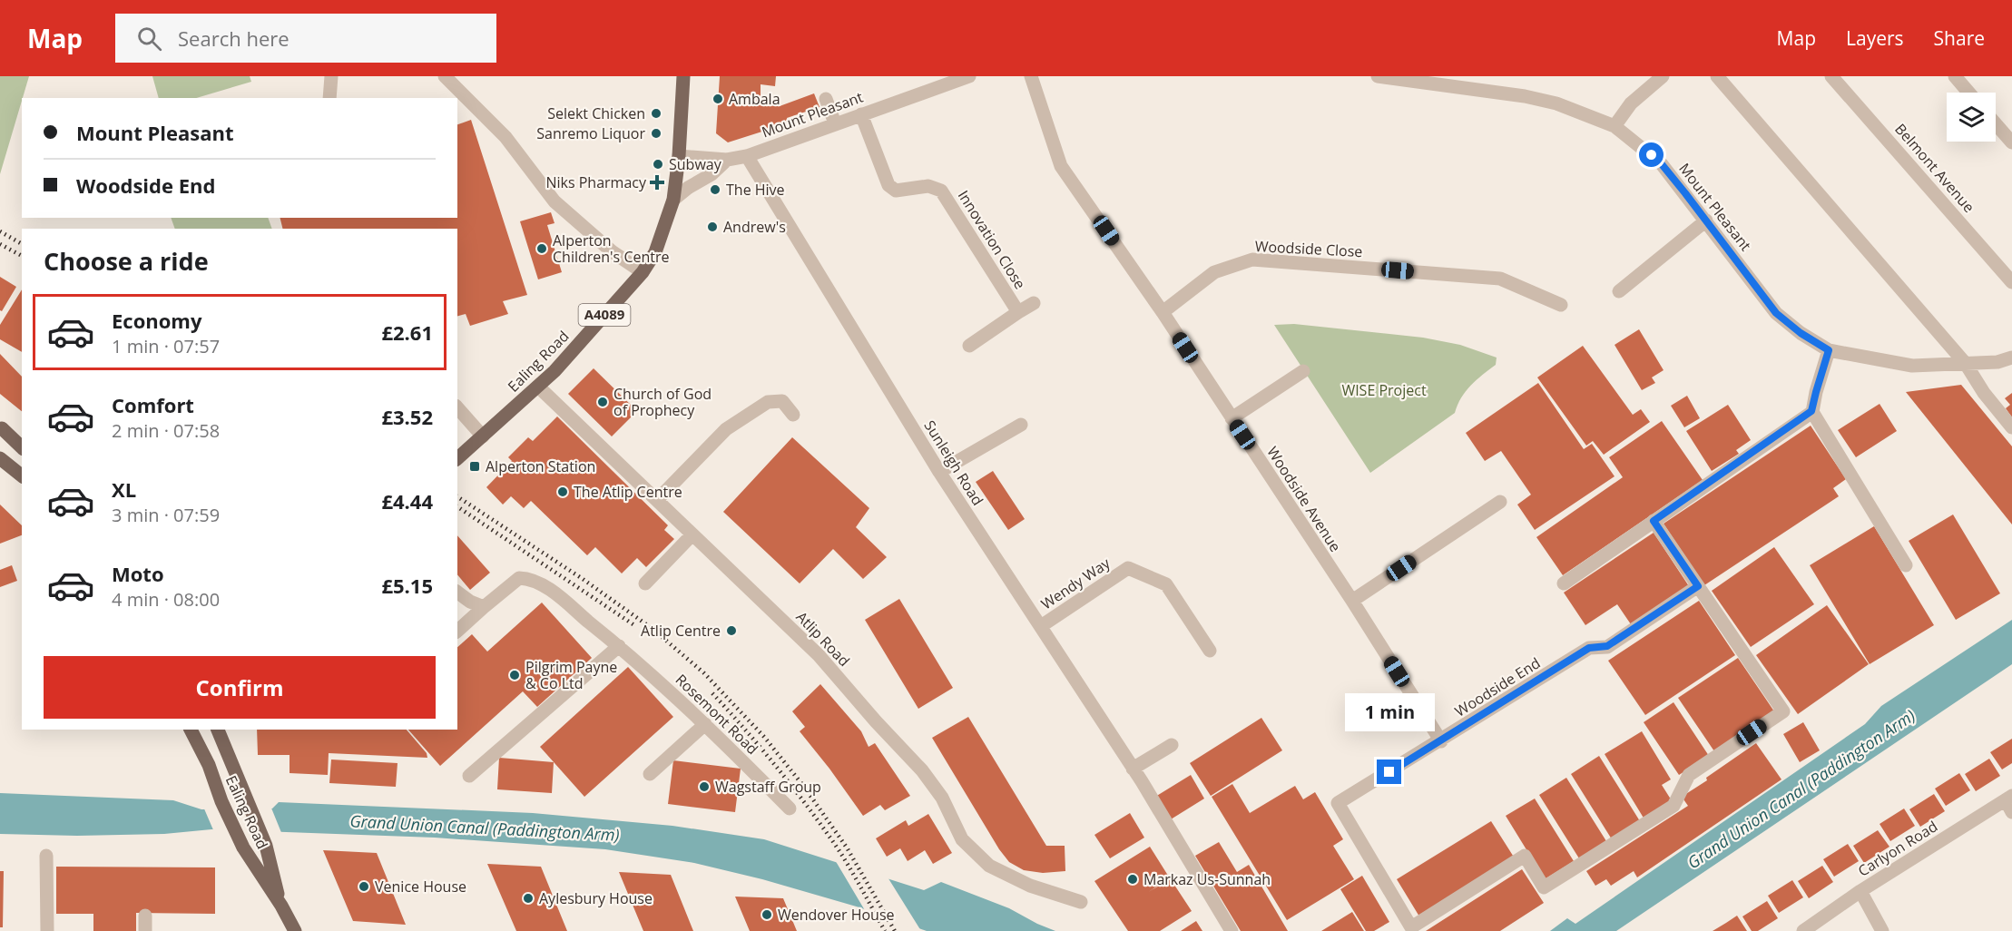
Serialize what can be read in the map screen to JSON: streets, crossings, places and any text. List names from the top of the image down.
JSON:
{
  "streets": {
    "main road": ["A4089", "Ealing Road"],
    "street": [
      "Mount Pleasant",
      "Belmont Avenue",
      "Innovation Close",
      "Woodside Close",
      "Sunleigh Road",
      "Woodside Avenue",
      "Wendy Way",
      "Atlip Road",
      "Woodside End",
      "Rosemont Road",
      "Carlyon Road"
    ]
  },
  "crossings": [
    ["Mount Pleasant", "Innovation Close"],
    ["Mount Pleasant", "A4089"],
    ["Mount Pleasant", "Ealing Road"],
    ["Mount Pleasant", "Sunleigh Road"],
    ["Woodside Close", "Woodside Avenue"],
    ["A4089", "Ealing Road"],
    ["Ealing Road", "Atlip Road"],
    ["Sunleigh Road", "Wendy Way"],
    ["Woodside Avenue", "Woodside End"]
  ],
  "water": ["Grand Union Canal (Paddington Arm)"],
  "parks": ["WISE Project"],
  "places": {
    "other": [
      "Ambala",
      "Selekt Chicken",
      "Sanremo Liquor",
      "Subway",
      "The Hive",
      "Andrew's",
      "Alperton Children's Centre",
      "Church of God of Prophecy",
      "The Atlip Centre",
      "Atlip Centre",
      "Pilgrim Payne & Co Ltd",
      "Wagstaff Group",
      "Markaz Us-Sunnah",
      "Venice House",
      "Aylesbury House",
      "Wendover House"
    ],
    "health": ["Niks Pharmacy"],
    "transit": ["Alperton Station"]
  },
  "page": {
    "header": "Map",
    "search": "Search here",
    "nav": ["Map", "Layers", "Share"],
    "banner": ["Mount Pleasant", "Woodside End"],
    "heading": "Choose a ride",
    "list": [
      {
        "name": "Economy",
        "note": "1 min · 07:57",
        "value": "£2.61"
      },
      {
        "name": "Comfort",
        "note": "2 min · 07:58",
        "value": "£3.52"
      },
      {
        "name": "XL",
        "note": "3 min · 07:59",
        "value": "£4.44"
      },
      {
        "name": "Moto",
        "note": "4 min · 08:00",
        "value": "£5.15"
      }
    ],
    "buttons": "Confirm",
    "bubble": "1 min"
  }
}
